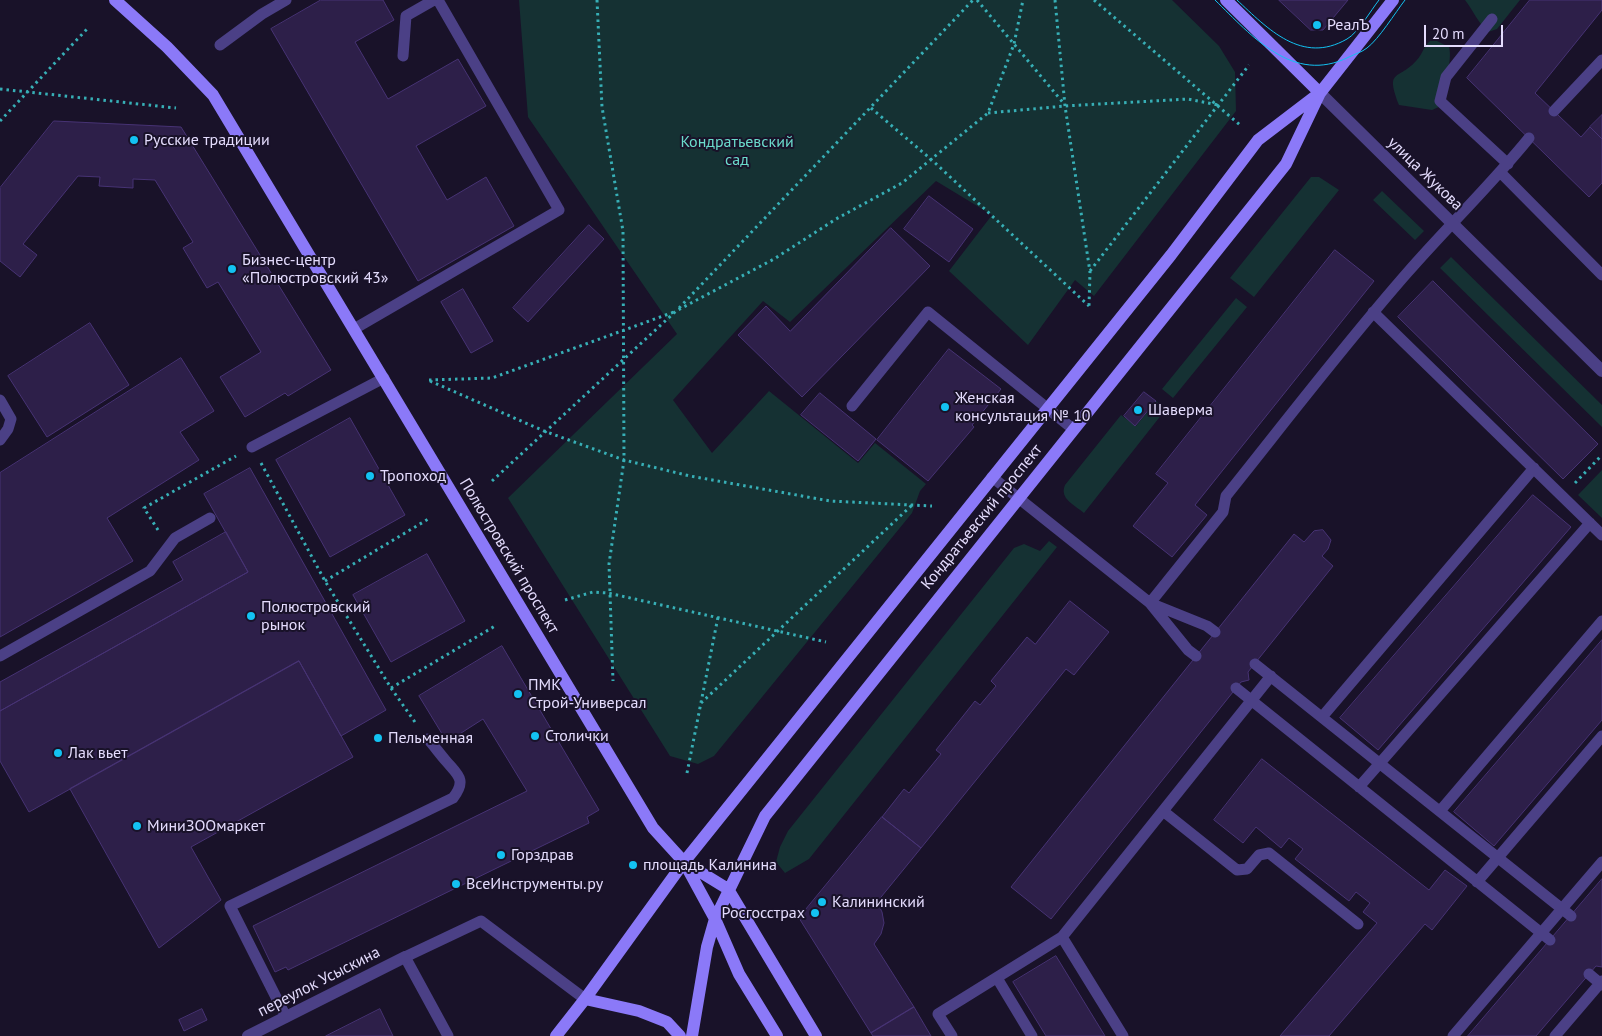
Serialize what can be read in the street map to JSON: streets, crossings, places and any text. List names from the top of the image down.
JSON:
{
  "streets": {
    "main road": ["улица Жукова", "Кондратьевский проспект", "Полюстровский проспект"],
    "street": ["переулок Усыскина"]
  },
  "crossings": [
    ["улица Жукова", "Кондратьевский проспект"],
    ["Кондратьевский проспект", "Полюстровский проспект"]
  ],
  "parks": ["Кондратьевский сад"],
  "places": [
    "РеалЪ",
    "Русские традиции",
    "Бизнес-центр «Полюстровский 43»",
    "Женская консультация № 10",
    "Шаверма",
    "Тропоход",
    "Полюстровский рынок",
    "ПМК Строй-Универсал",
    "Столички",
    "Пельменная",
    "Лак вьет",
    "МиниЗООмаркет",
    "Горздрав",
    "площадь Калинина",
    "ВсеИнструменты.ру",
    "Калининский",
    "Росгосстрах"
  ],
  "scale_bar": "20 m"
}
